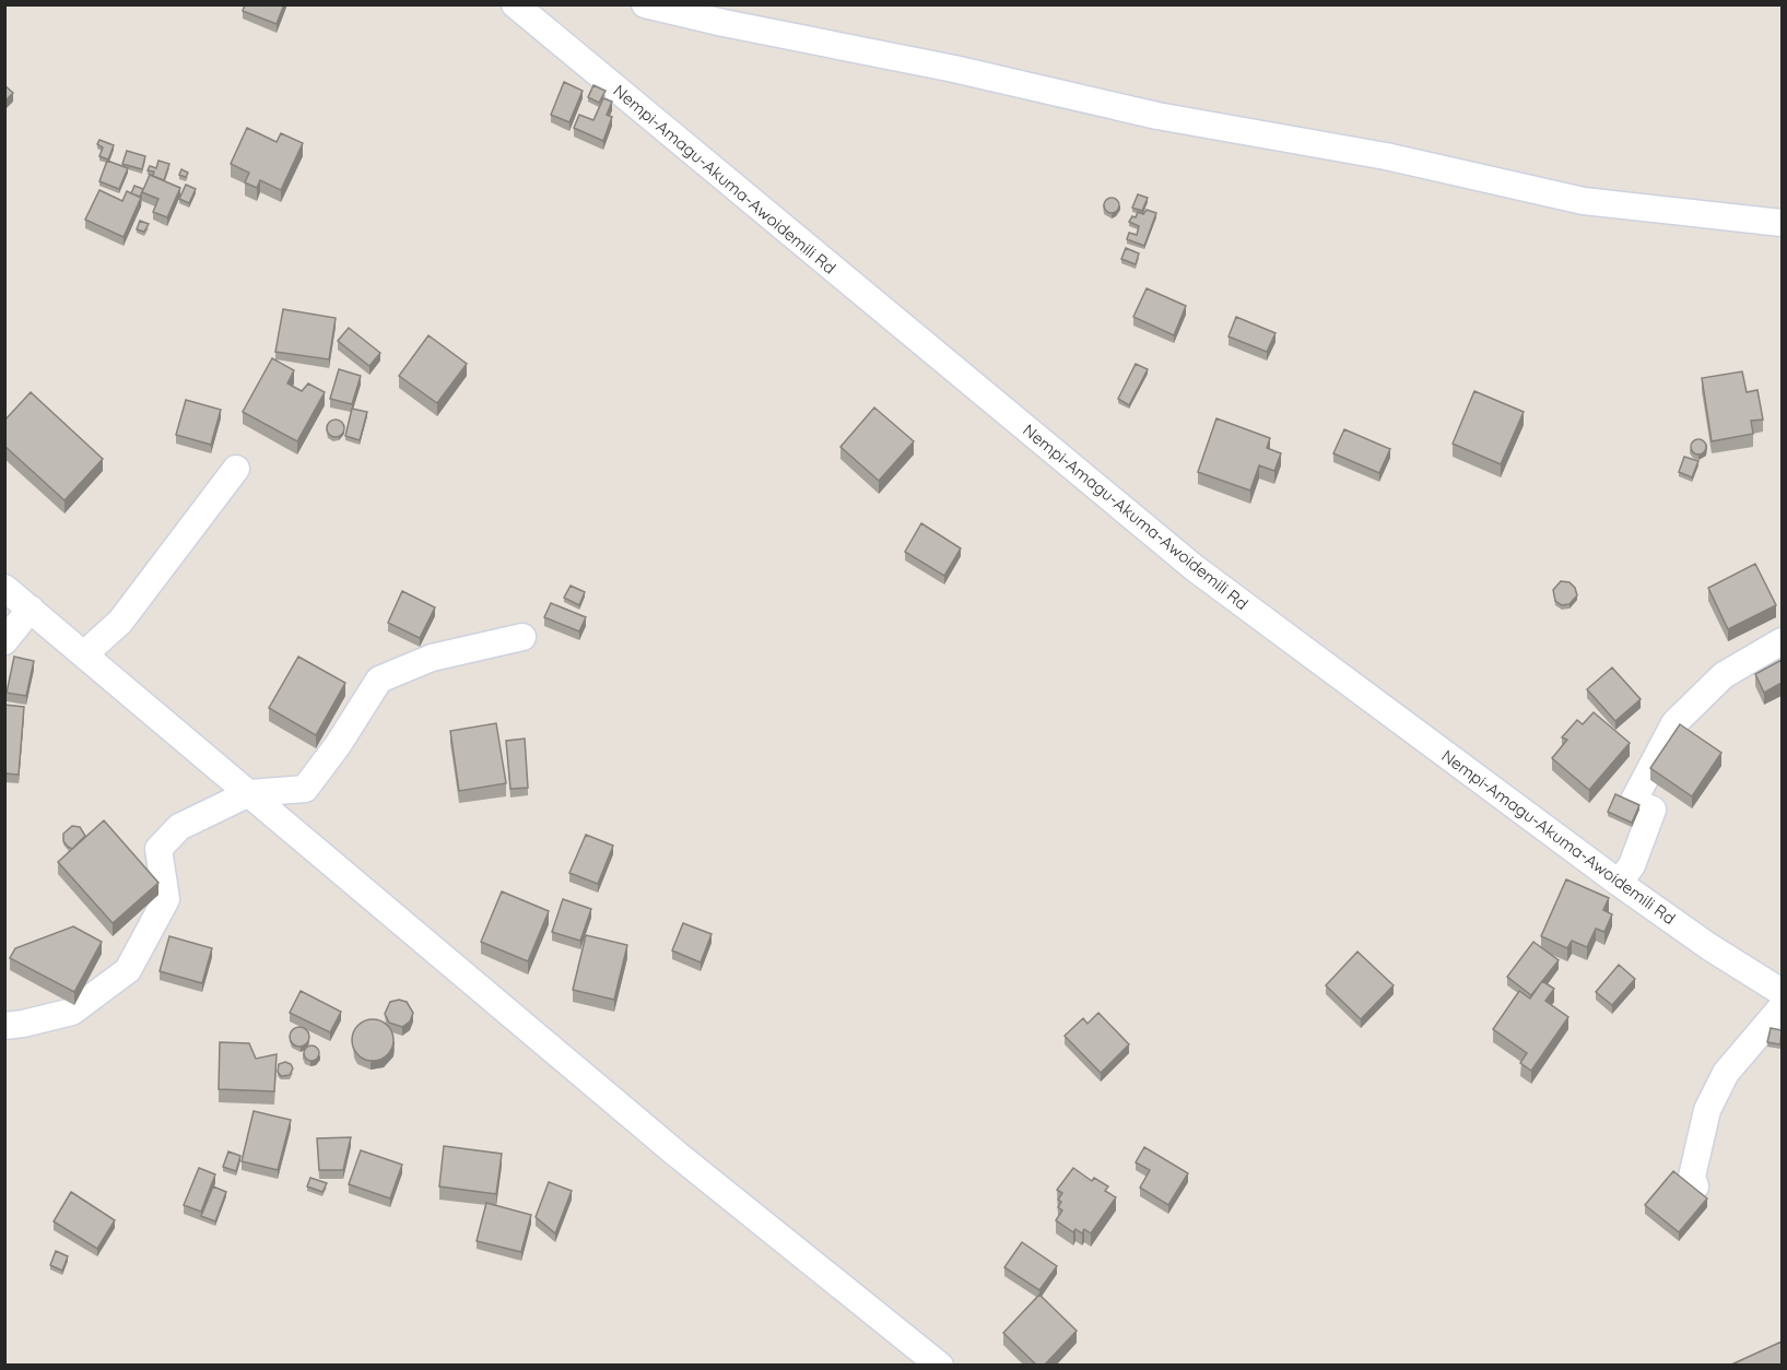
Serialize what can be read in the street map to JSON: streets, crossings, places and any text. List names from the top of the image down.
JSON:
{
  "streets": {
    "street": ["Nempi-Amagu-Akuma-Awoidemili Rd"]
  }
}
